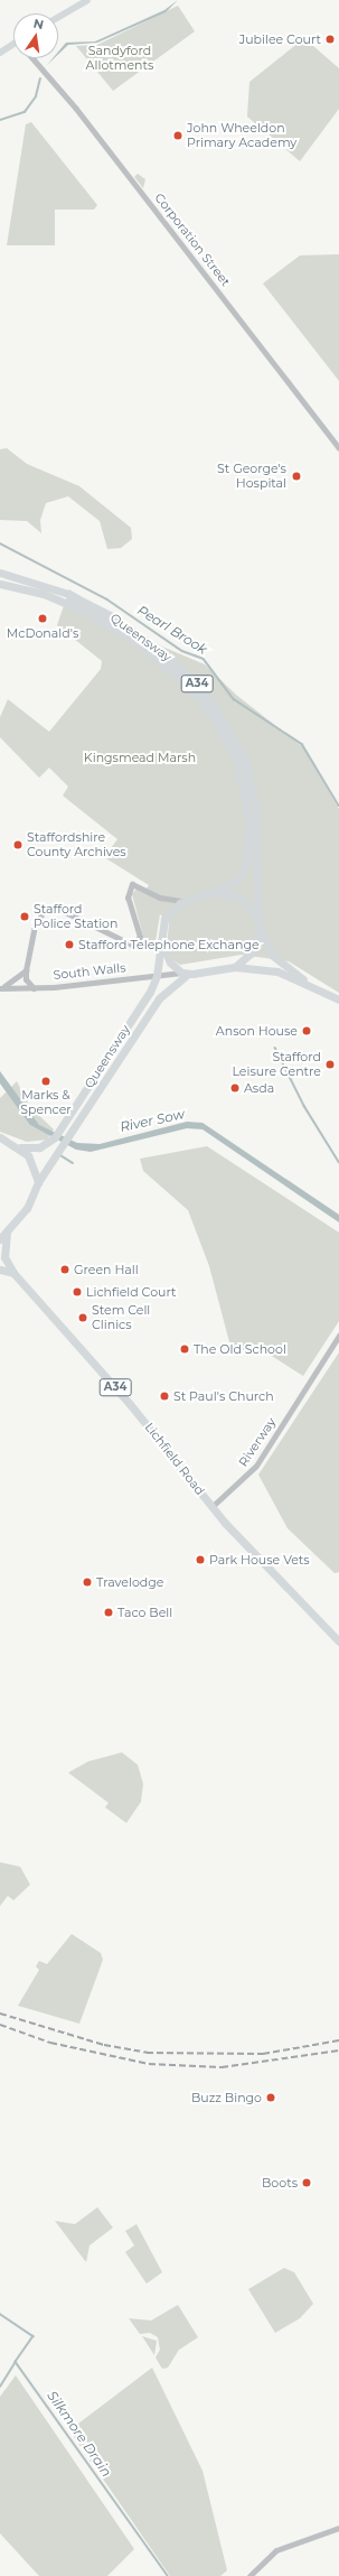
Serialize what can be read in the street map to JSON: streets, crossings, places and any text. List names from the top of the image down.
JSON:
{
  "streets": {
    "highway": ["Queensway", "A34", "Lichfield Road"],
    "street": ["Corporation Street", "South Walls", "Riverway"]
  },
  "crossings": [
    ["Queensway", "South Walls"],
    ["Queensway", "Lichfield Road"],
    ["Riverway", "Lichfield Road"]
  ],
  "water": ["Pearl Brook", "River Sow", "Silkmore Drain"],
  "parks": ["Sandyford Allotments", "Kingsmead Marsh"],
  "places": [
    "Jubilee Court",
    "John Wheeldon Primary Academy",
    "St George's Hospital",
    "McDonald's",
    "Staffordshire County Archives",
    "Stafford Police Station",
    "Stafford Telephone Exchange",
    "Anson House",
    "Stafford Leisure Centre",
    "Marks & Spencer",
    "Asda",
    "Green Hall",
    "Lichfield Court",
    "Stem Cell Clinics",
    "The Old School",
    "St Paul's Church",
    "Park House Vets",
    "Travelodge",
    "Taco Bell",
    "Buzz Bingo",
    "Boots"
  ],
  "north": "top"
}
